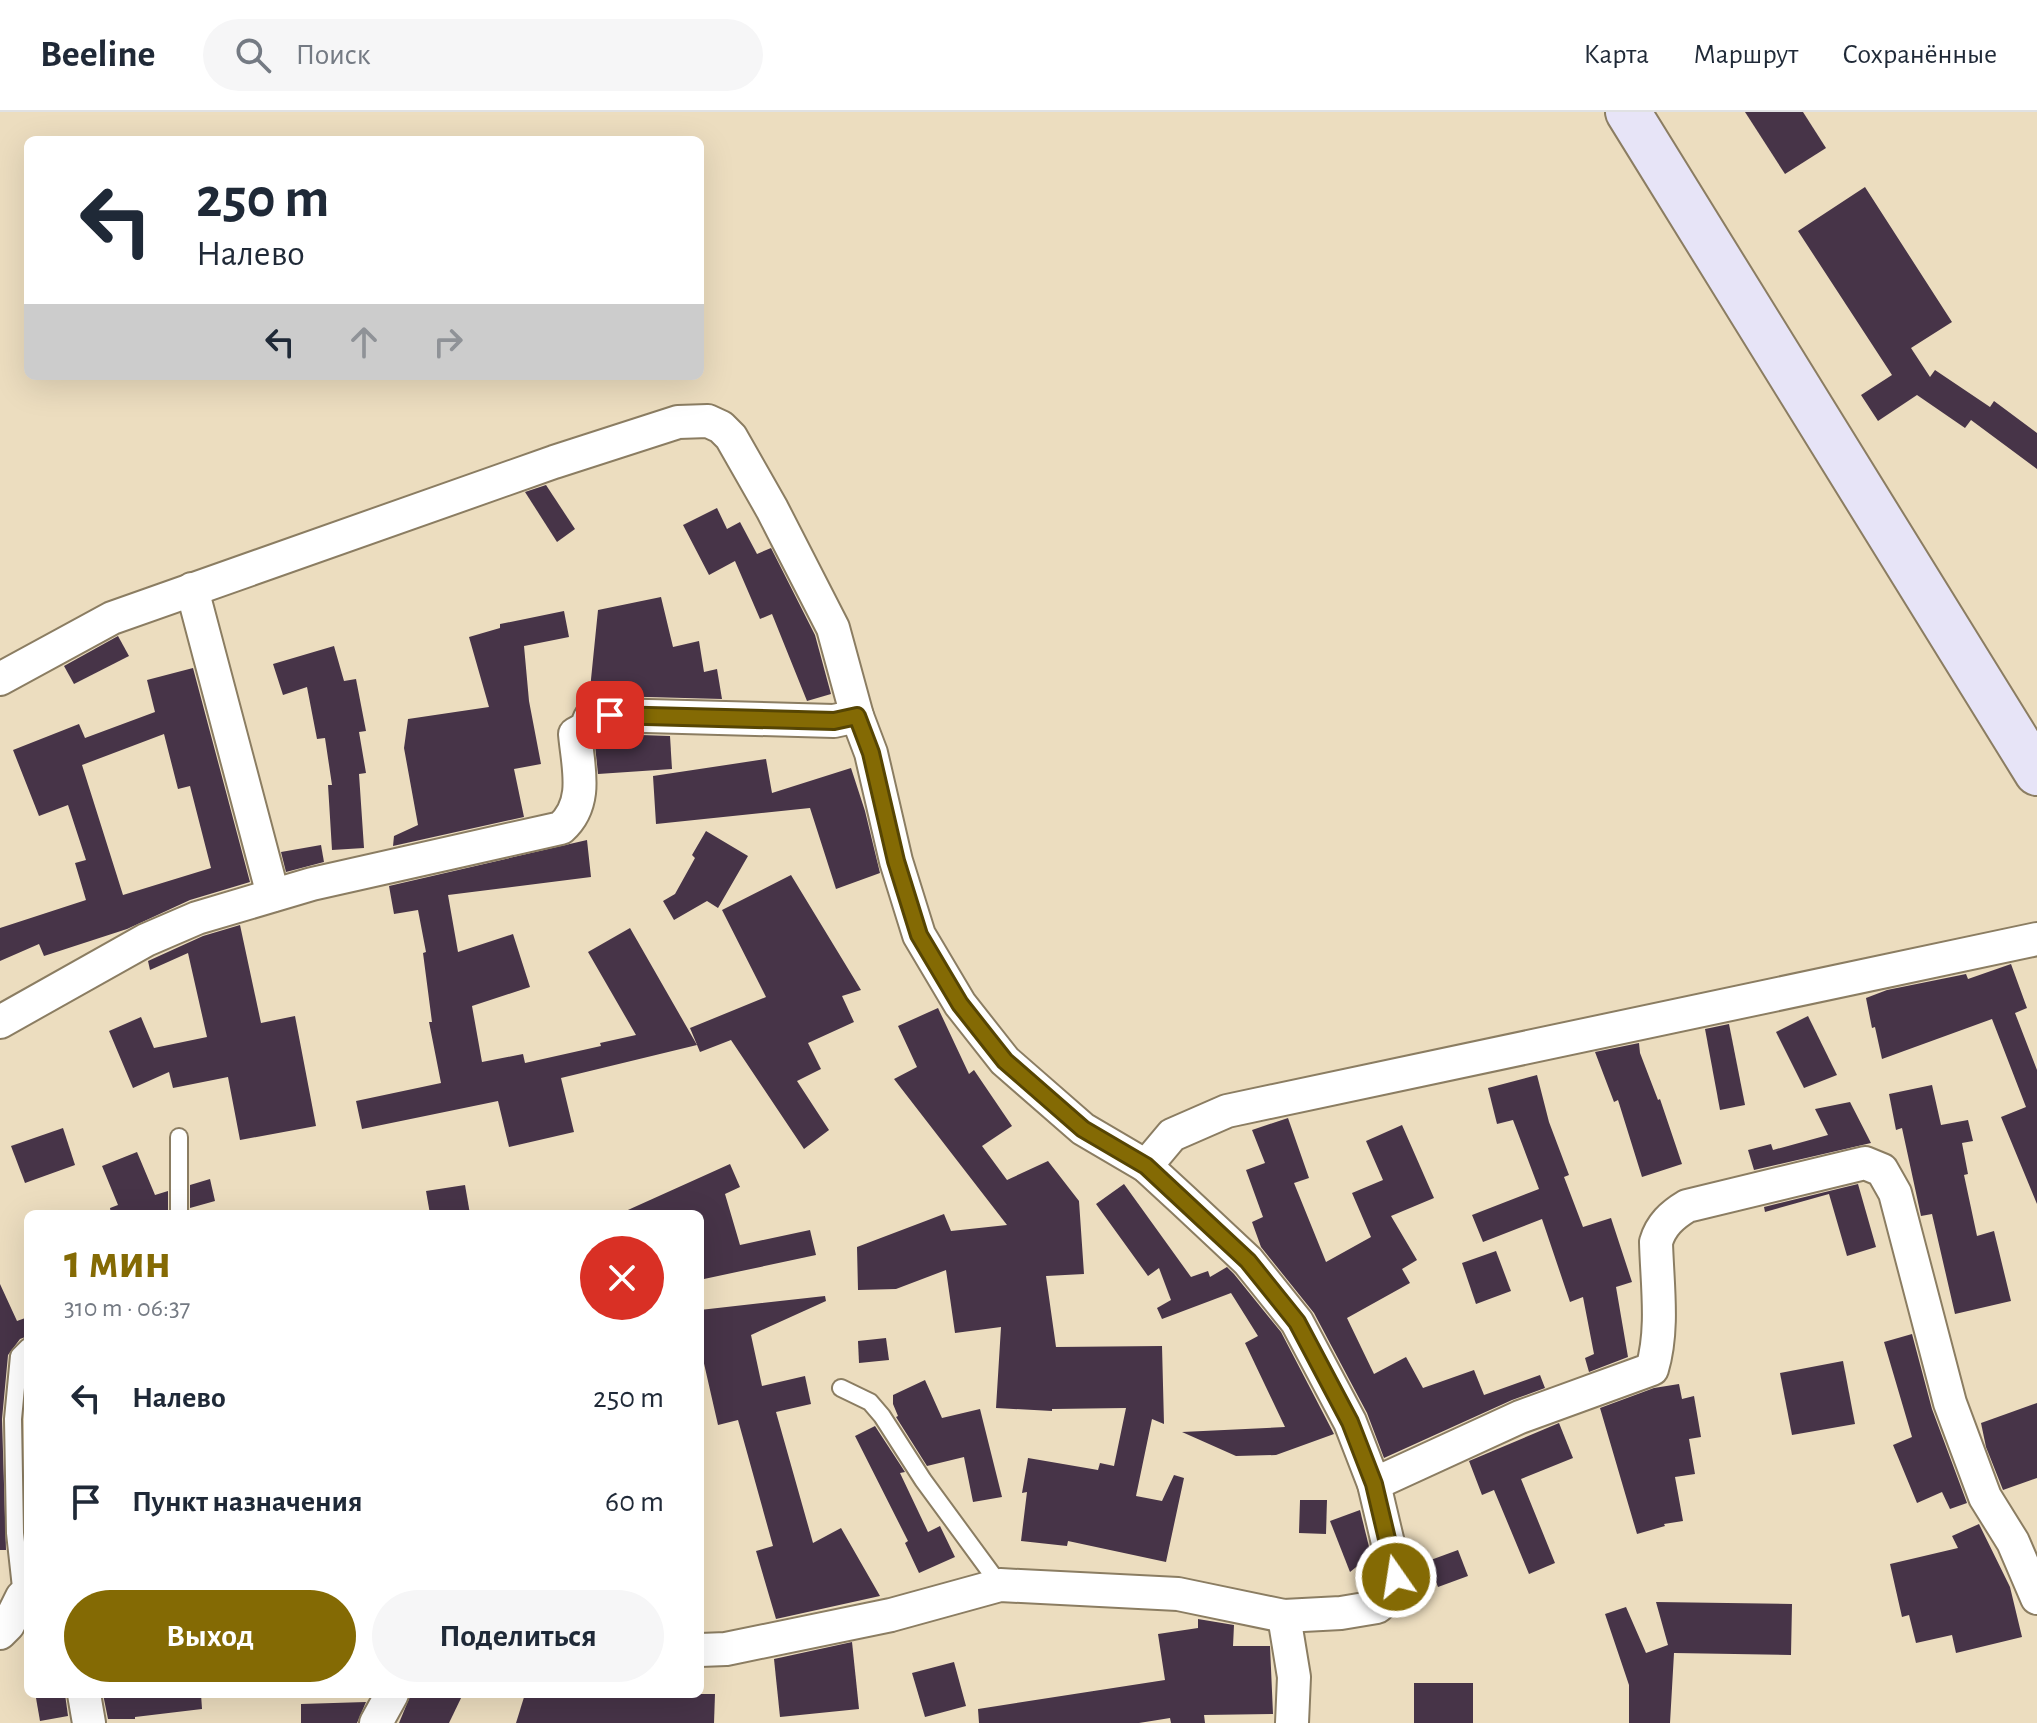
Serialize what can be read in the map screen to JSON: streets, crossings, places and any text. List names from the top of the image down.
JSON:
{
  "page": {
    "header": "Beeline",
    "search": "Поиск",
    "nav": ["Карта", "Маршрут", "Сохранённые"],
    "turn": ["250 m", "Налево"],
    "heading": ["1 мин", "310 m · 06:37"],
    "list": [
      {
        "name": "Налево",
        "value": "250 m"
      },
      {
        "name": "Пункт назначения",
        "value": "60 m"
      }
    ],
    "buttons": ["Выход", "Поделиться"]
  }
}
